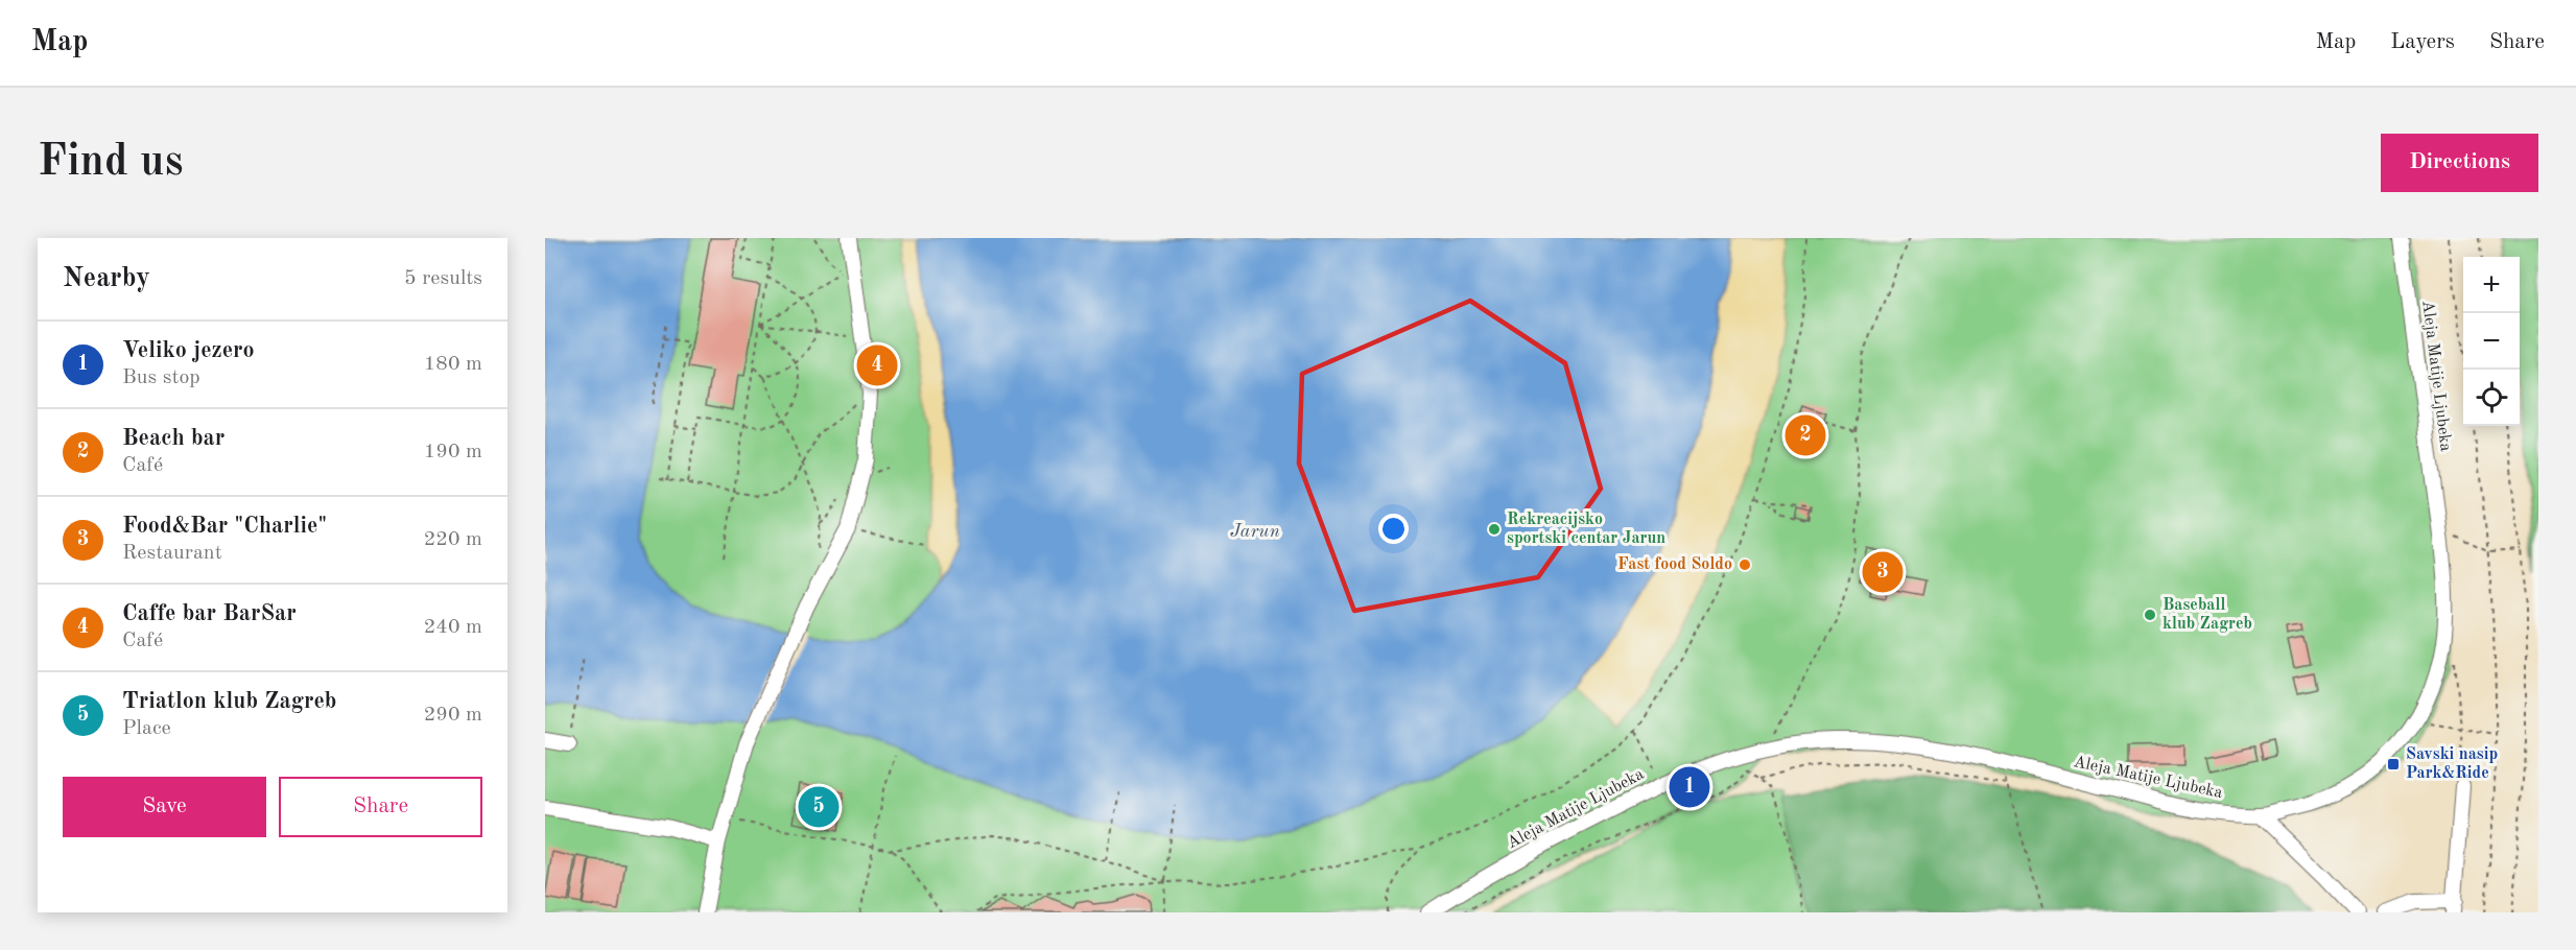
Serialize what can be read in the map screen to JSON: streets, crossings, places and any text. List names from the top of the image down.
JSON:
{
  "streets": {
    "street": ["Aleja Matije Ljubeka"]
  },
  "water": ["Jarun"],
  "places": {
    "other": ["Rekreacijsko sportski centar Jarun", "Fast food Soldo", "Baseball klub Zagreb"],
    "transit": ["Savski nasip Park&Ride"]
  },
  "page": {
    "header": "Map",
    "nav": ["Map", "Layers", "Share"],
    "buttons": [
      "Directions",
      ["Save", "Share"]
    ],
    "title": "Find us",
    "heading": ["Nearby", "5 results"],
    "map_buttons": ["+", "−"],
    "list": [
      {
        "mark": "1",
        "name": "Veliko jezero",
        "note": "Bus stop",
        "value": "180 m"
      },
      {
        "mark": "2",
        "name": "Beach bar",
        "note": "Café",
        "value": "190 m"
      },
      {
        "mark": "3",
        "name": "Food&Bar \"Charlie\"",
        "note": "Restaurant",
        "value": "220 m"
      },
      {
        "mark": "4",
        "name": "Caffe bar BarSar",
        "note": "Café",
        "value": "240 m"
      },
      {
        "mark": "5",
        "name": "Triatlon klub Zagreb",
        "note": "Place",
        "value": "290 m"
      }
    ],
    "pins": [
      "4",
      "2",
      "3",
      "1",
      "5"
    ]
  }
}
